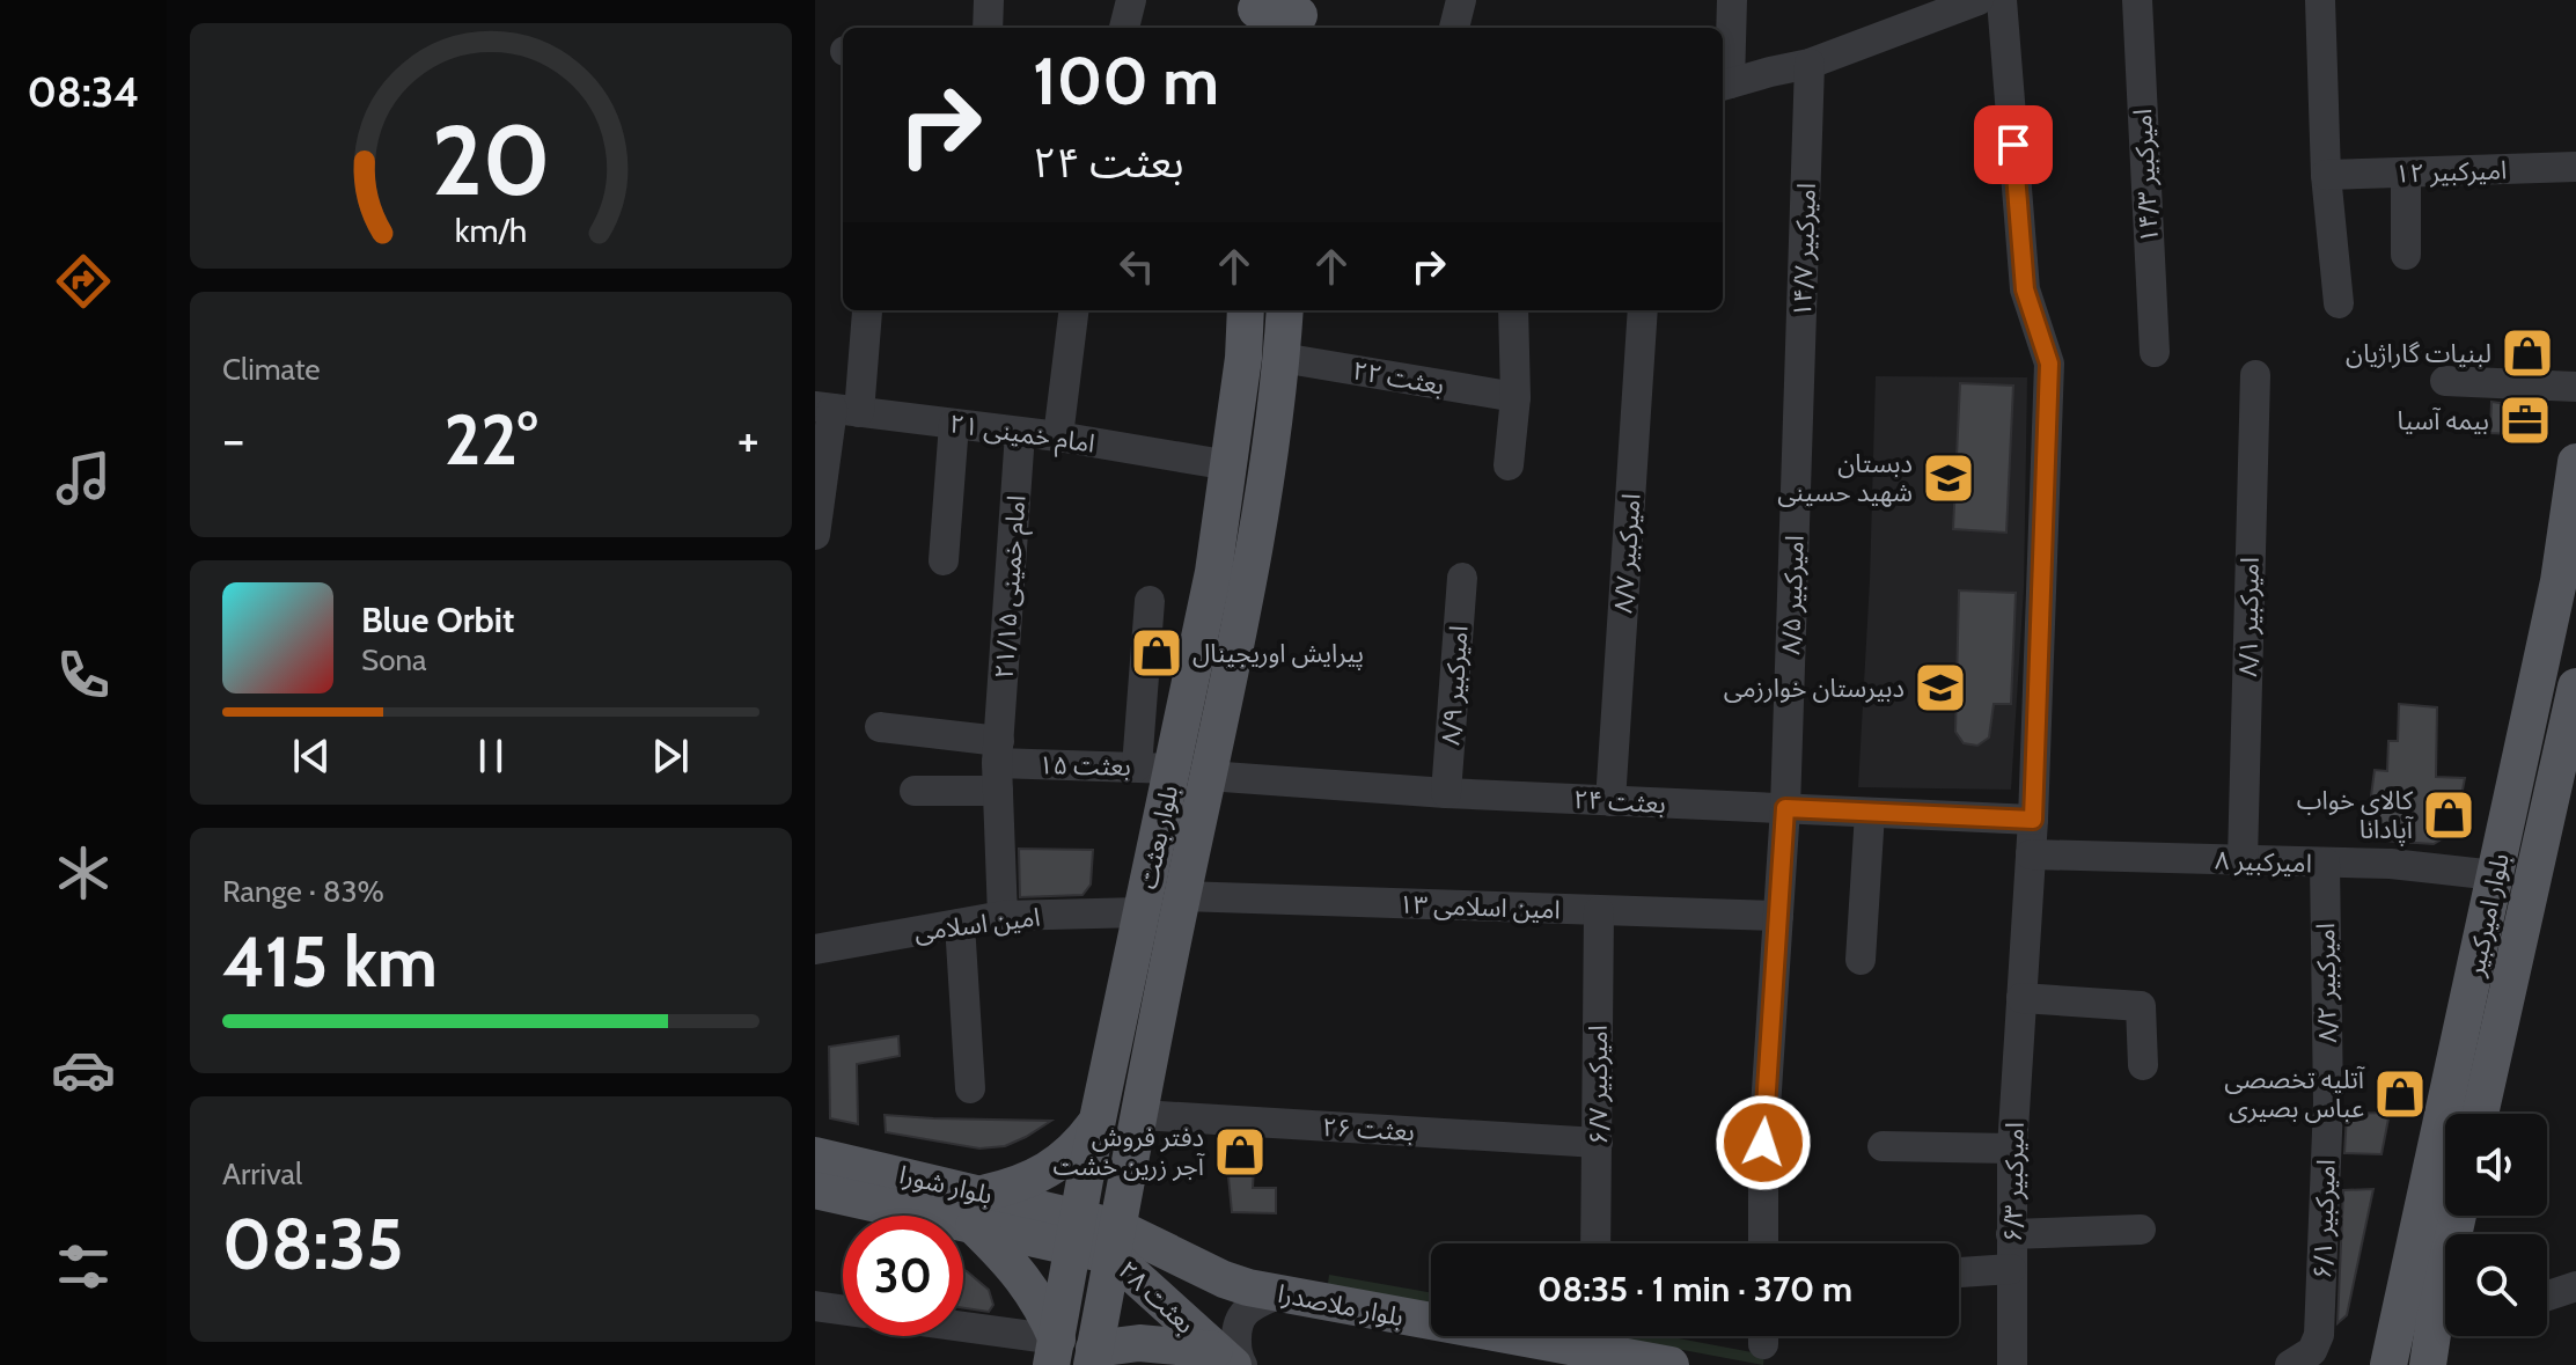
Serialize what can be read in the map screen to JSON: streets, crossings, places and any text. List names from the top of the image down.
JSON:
{
  "streets": {
    "main road": [
      "بلوار بعثت",
      "بلوار امیرکبیر",
      "بلوار شورا",
      "بعثت ۲۸",
      "بلوار ملاصدرا"
    ],
    "street": [
      "امیرکبیر ۱۲",
      "امیرکبیر ۱۴/۳",
      "امیرکبیر ۱۴/۷",
      "بعثت ۲۲",
      "امام خمینی ۲۱",
      "امیرکبیر ۸/۷",
      "امام خمینی ۲۱/۱۵",
      "امیرکبیر ۸/۵",
      "امیرکبیر ۸/۱",
      "امیرکبیر ۸/۹",
      "بعثت ۱۵",
      "بعثت ۲۴",
      "امیرکبیر ۸",
      "امین اسلامی ۱۳",
      "امین اسلامی",
      "امیرکبیر ۸/۲",
      "امیرکبیر ۶/۷",
      "بعثت ۲۶",
      "امیرکبیر ۶/۳",
      "امیرکبیر ۶/۱"
    ]
  },
  "crossings": [
    ["امیرکبیر ۱۴/۷", "امیرکبیر ۸/۵"],
    ["بعثت ۲۲", "بلوار بعثت"],
    ["امام خمینی ۲۱", "امام خمینی ۲۱/۱۵"],
    ["امام خمینی ۲۱", "بلوار بعثت"],
    ["امیرکبیر ۸/۷", "بعثت ۲۴"],
    ["امام خمینی ۲۱/۱۵", "بعثت ۱۵"],
    ["امام خمینی ۲۱/۱۵", "امین اسلامی"],
    ["امیرکبیر ۸/۵", "بعثت ۲۴"],
    ["امیرکبیر ۸/۵", "امین اسلامی ۱۳"],
    ["امیرکبیر ۸/۱", "امیرکبیر ۸"],
    ["امیرکبیر ۸/۹", "بعثت ۲۴"],
    ["بعثت ۱۵", "بعثت ۲۴"],
    ["بعثت ۱۵", "بلوار بعثت"],
    ["بعثت ۲۴", "بلوار بعثت"],
    ["بعثت ۲۴", "امیرکبیر ۶/۳"],
    ["بلوار بعثت", "امین اسلامی ۱۳"],
    ["بلوار بعثت", "امین اسلامی"],
    ["بلوار بعثت", "بعثت ۲۶"],
    ["بلوار بعثت", "بلوار شورا"],
    ["بلوار بعثت", "بعثت ۲۸"],
    ["بلوار بعثت", "بلوار ملاصدرا"],
    ["امیرکبیر ۸", "بلوار امیرکبیر"],
    ["امیرکبیر ۸", "امیرکبیر ۸/۲"],
    ["امیرکبیر ۸", "امیرکبیر ۶/۳"],
    ["امین اسلامی ۱۳", "امیرکبیر ۶/۷"],
    ["امیرکبیر ۸/۲", "امیرکبیر ۶/۱"],
    ["امیرکبیر ۶/۷", "بعثت ۲۶"],
    ["بلوار شورا", "بعثت ۲۸"],
    ["بعثت ۲۸", "بلوار ملاصدرا"]
  ],
  "places": {
    "shop": [
      "لبنیات گاراژیان",
      "پیرایش اوریجینال",
      "کالای خواب آپادانا",
      "آتلیه تخصصی عباس بصیری",
      "دفتر فروش آجر زرین خشت"
    ],
    "office": ["بیمه آسیا"],
    "school or university": ["دبستان شهید حسینی", "دبیرستان خوارزمی"]
  },
  "page": {
    "tabs": "08:34",
    "turn": ["100 m", "بعثت ۲۴"],
    "tile": [
      "Climate",
      ["Range · 83%", "415 km"],
      ["Arrival", "08:35"]
    ],
    "heat": ["−", "22°", "+"],
    "song": ["Blue Orbit", "Sona"],
    "limit": "30",
    "trip": "08:35 · 1 min · 370 m",
    "gauge": ["20", "km/h"]
  }
}
